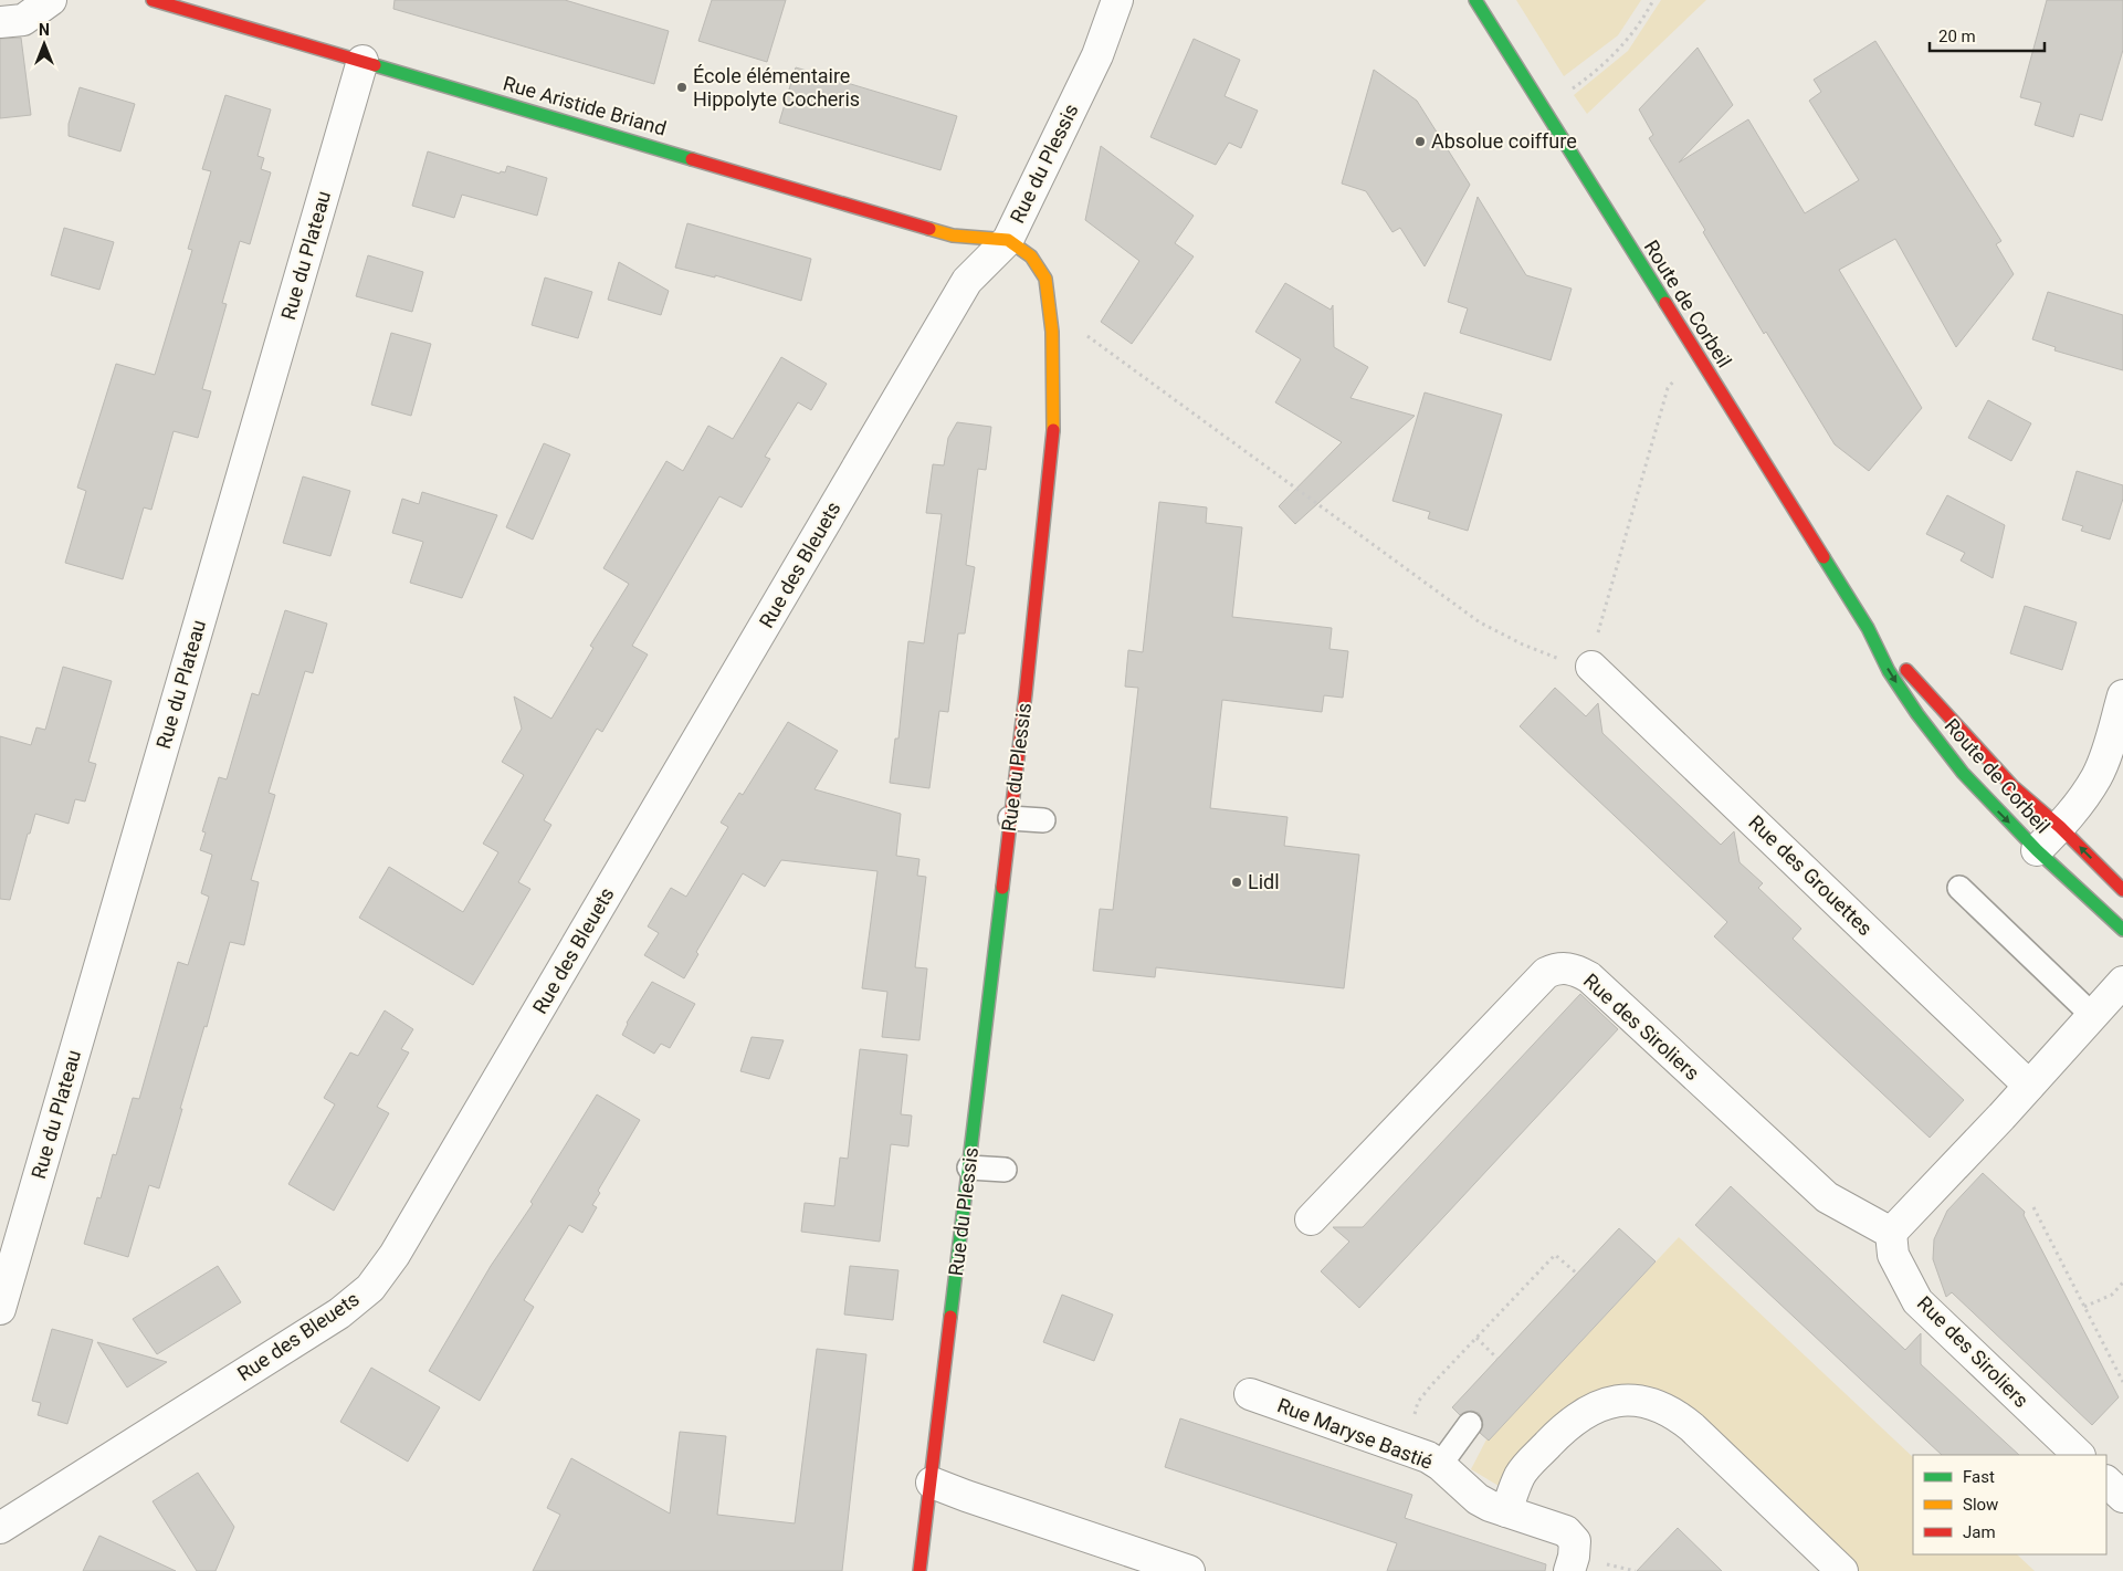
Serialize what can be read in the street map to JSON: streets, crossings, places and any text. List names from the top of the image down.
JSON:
{
  "streets": {
    "street": [
      "Rue Aristide Briand",
      "Rue du Plessis",
      "Rue du Plateau",
      "Route de Corbeil",
      "Rue des Bleuets",
      "Rue des Grouettes",
      "Rue des Siroliers",
      "Rue Maryse Bastié"
    ]
  },
  "crossings": [
    ["Rue Aristide Briand", "Rue du Plessis"],
    ["Rue Aristide Briand", "Rue du Plateau"],
    ["Rue Aristide Briand", "Rue des Bleuets"],
    ["Rue du Plessis", "Rue des Bleuets"]
  ],
  "places": ["École élémentaire Hippolyte Cocheris", "Absolue coiffure", "Lidl"],
  "legend": ["Fast", "Slow", "Jam"],
  "scale_bar": "20 m",
  "north": "top"
}
